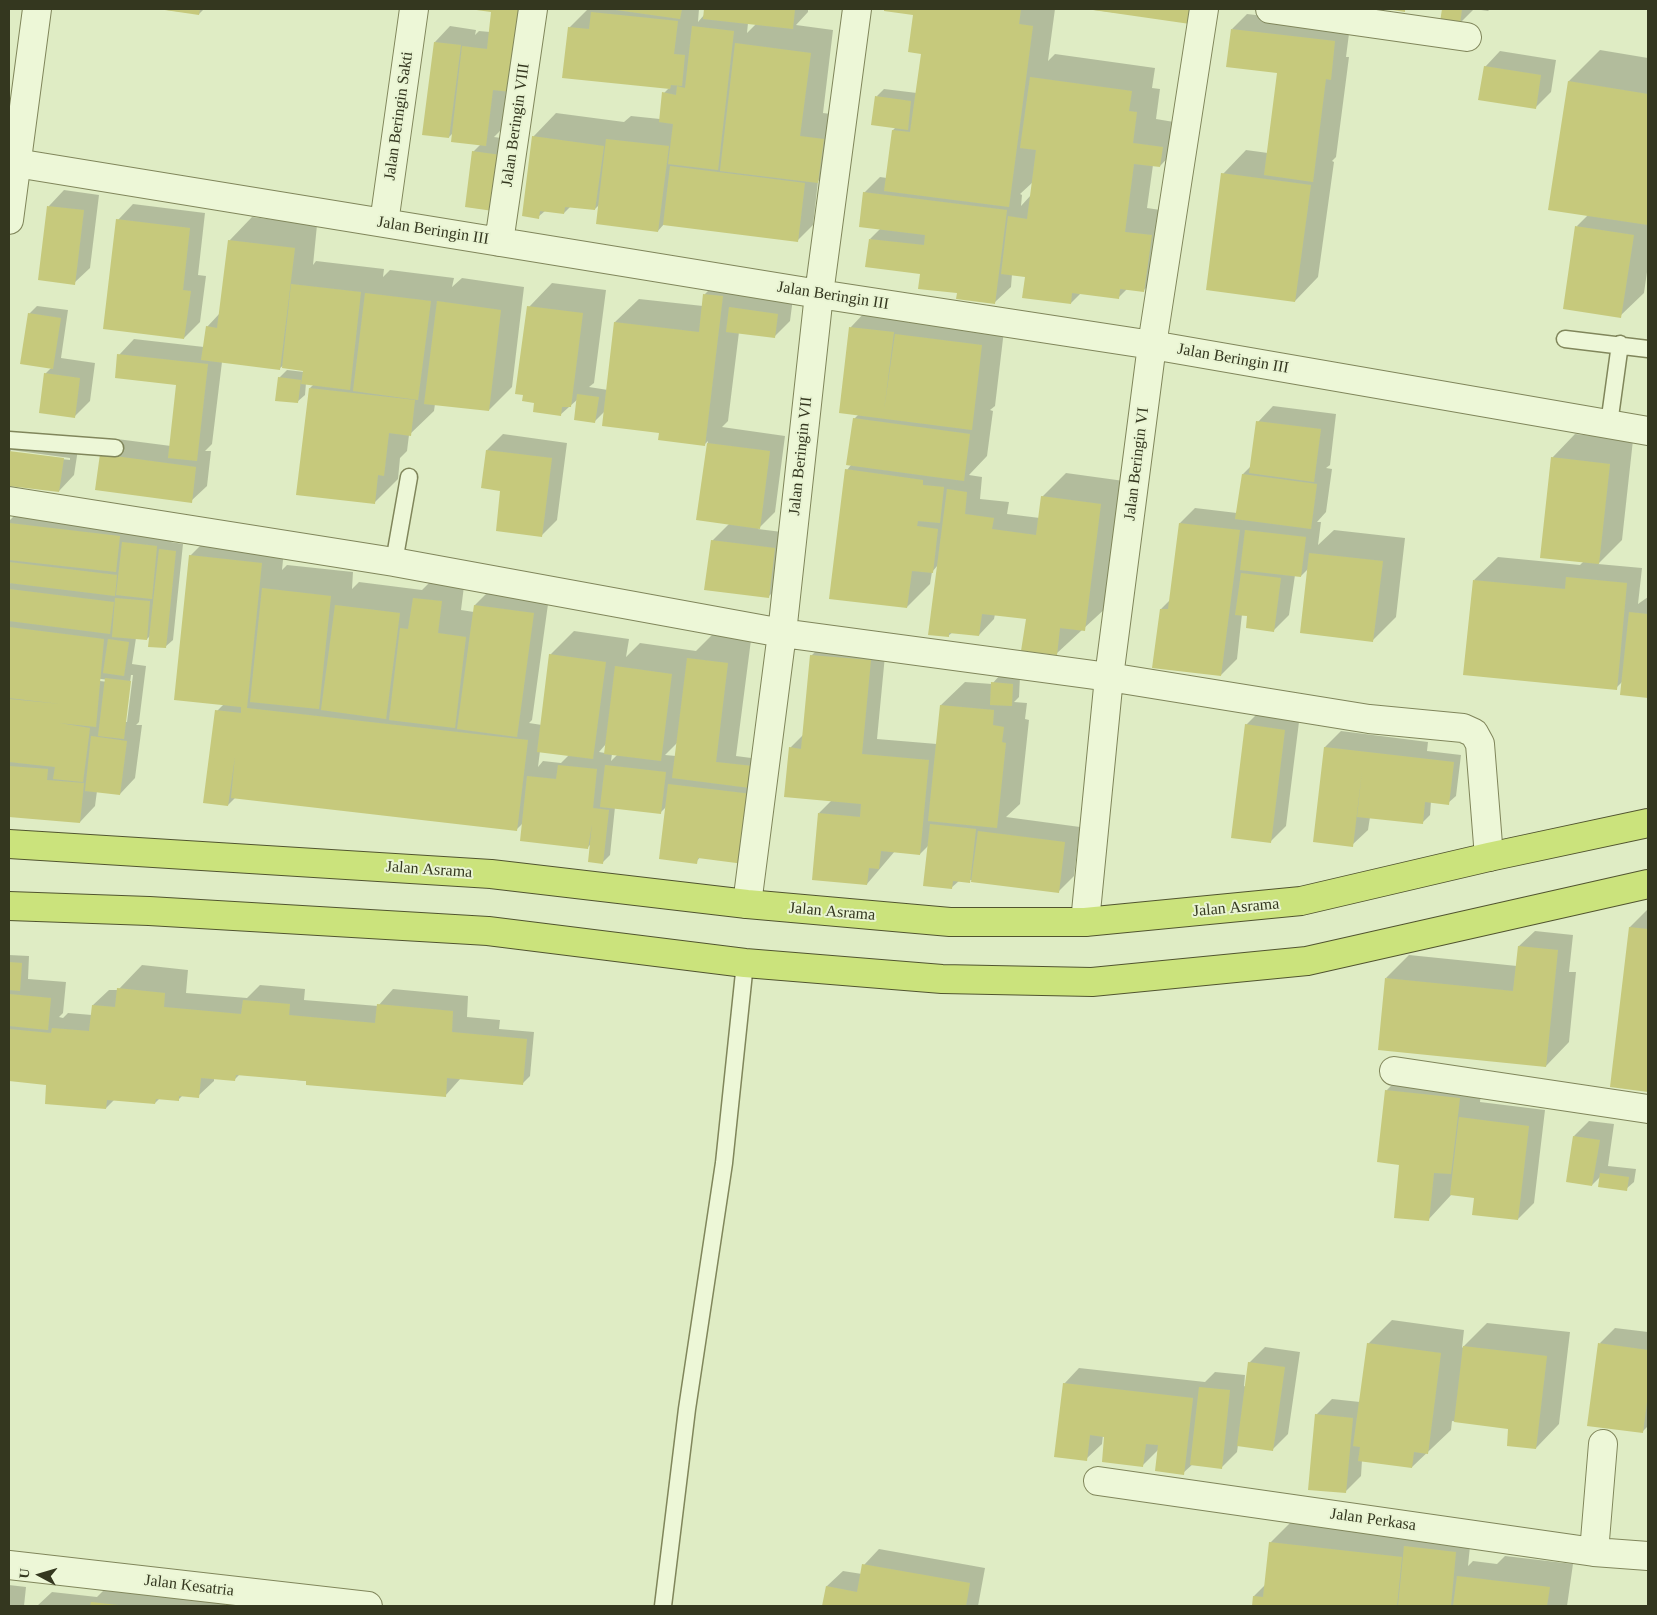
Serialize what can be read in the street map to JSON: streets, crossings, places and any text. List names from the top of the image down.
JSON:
{
  "streets": {
    "highway": ["Jalan Asrama"],
    "street": [
      "Jalan Beringin Sakti",
      "Jalan Beringin VIII",
      "Jalan Beringin III",
      "Jalan Beringin VII",
      "Jalan Beringin VI",
      "Jalan Perkasa",
      "Jalan Kesatria"
    ]
  },
  "crossings": [
    ["Jalan Beringin Sakti", "Jalan Beringin III"],
    ["Jalan Beringin VIII", "Jalan Beringin III"],
    ["Jalan Beringin III", "Jalan Beringin VII"],
    ["Jalan Beringin III", "Jalan Beringin VI"],
    ["Jalan Beringin VII", "Jalan Asrama"],
    ["Jalan Beringin VI", "Jalan Asrama"]
  ],
  "north": "left"
}
